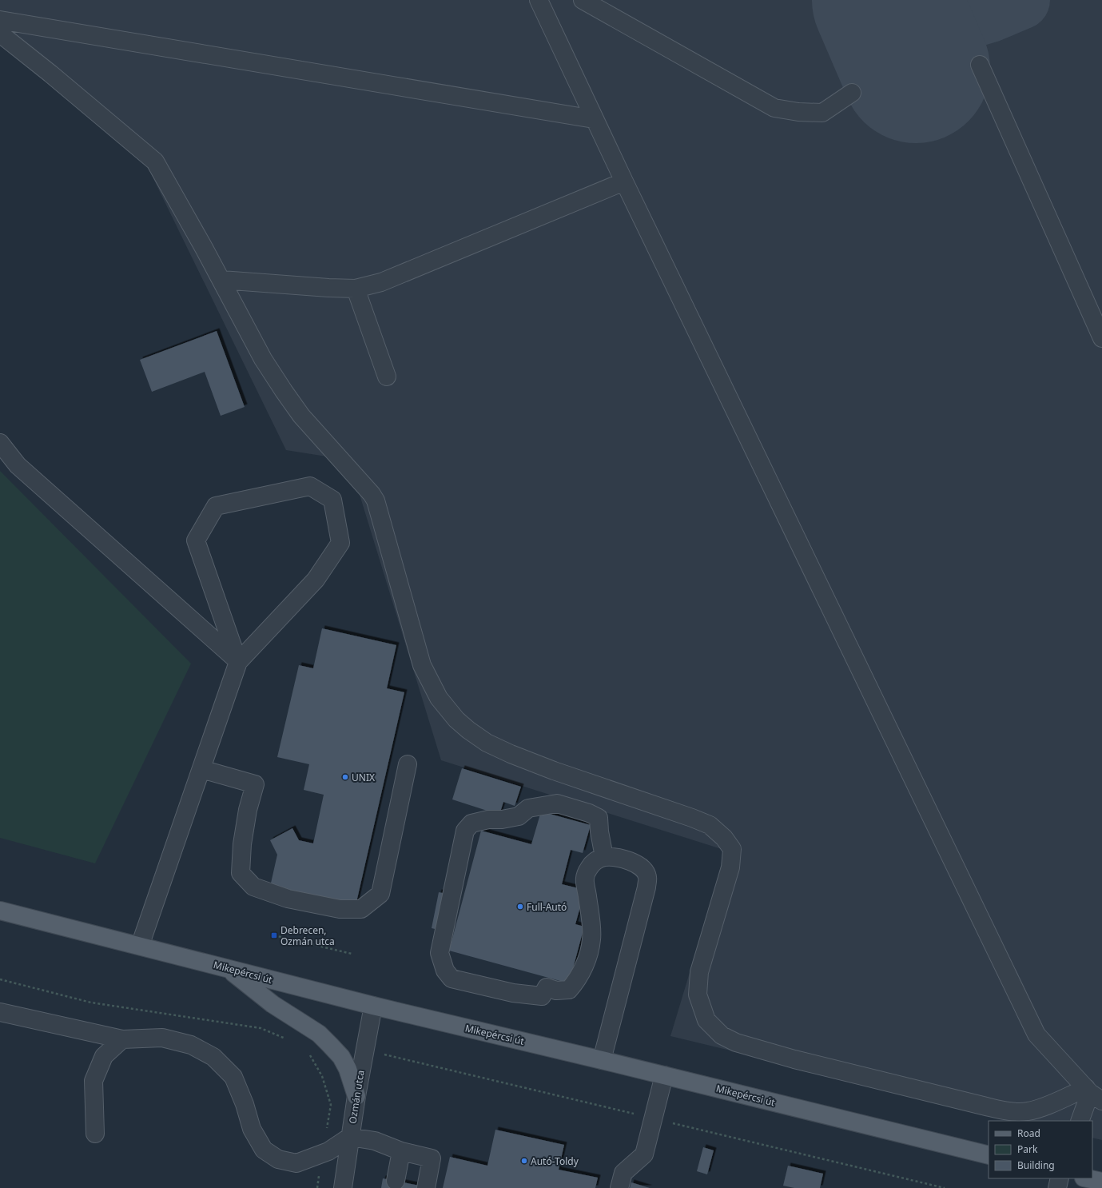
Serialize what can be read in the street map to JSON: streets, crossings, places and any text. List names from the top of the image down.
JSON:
{
  "streets": {
    "main road": ["Mikepércsi út"],
    "street": ["Ozmán utca"]
  },
  "crossings": [
    ["Mikepércsi út", "Ozmán utca"]
  ],
  "places": {
    "other": ["UNIX", "Full-Autó", "Autó-Toldy"],
    "transit": ["Debrecen, Ozmán utca"]
  },
  "legend": ["Road", "Park", "Building"]
}
